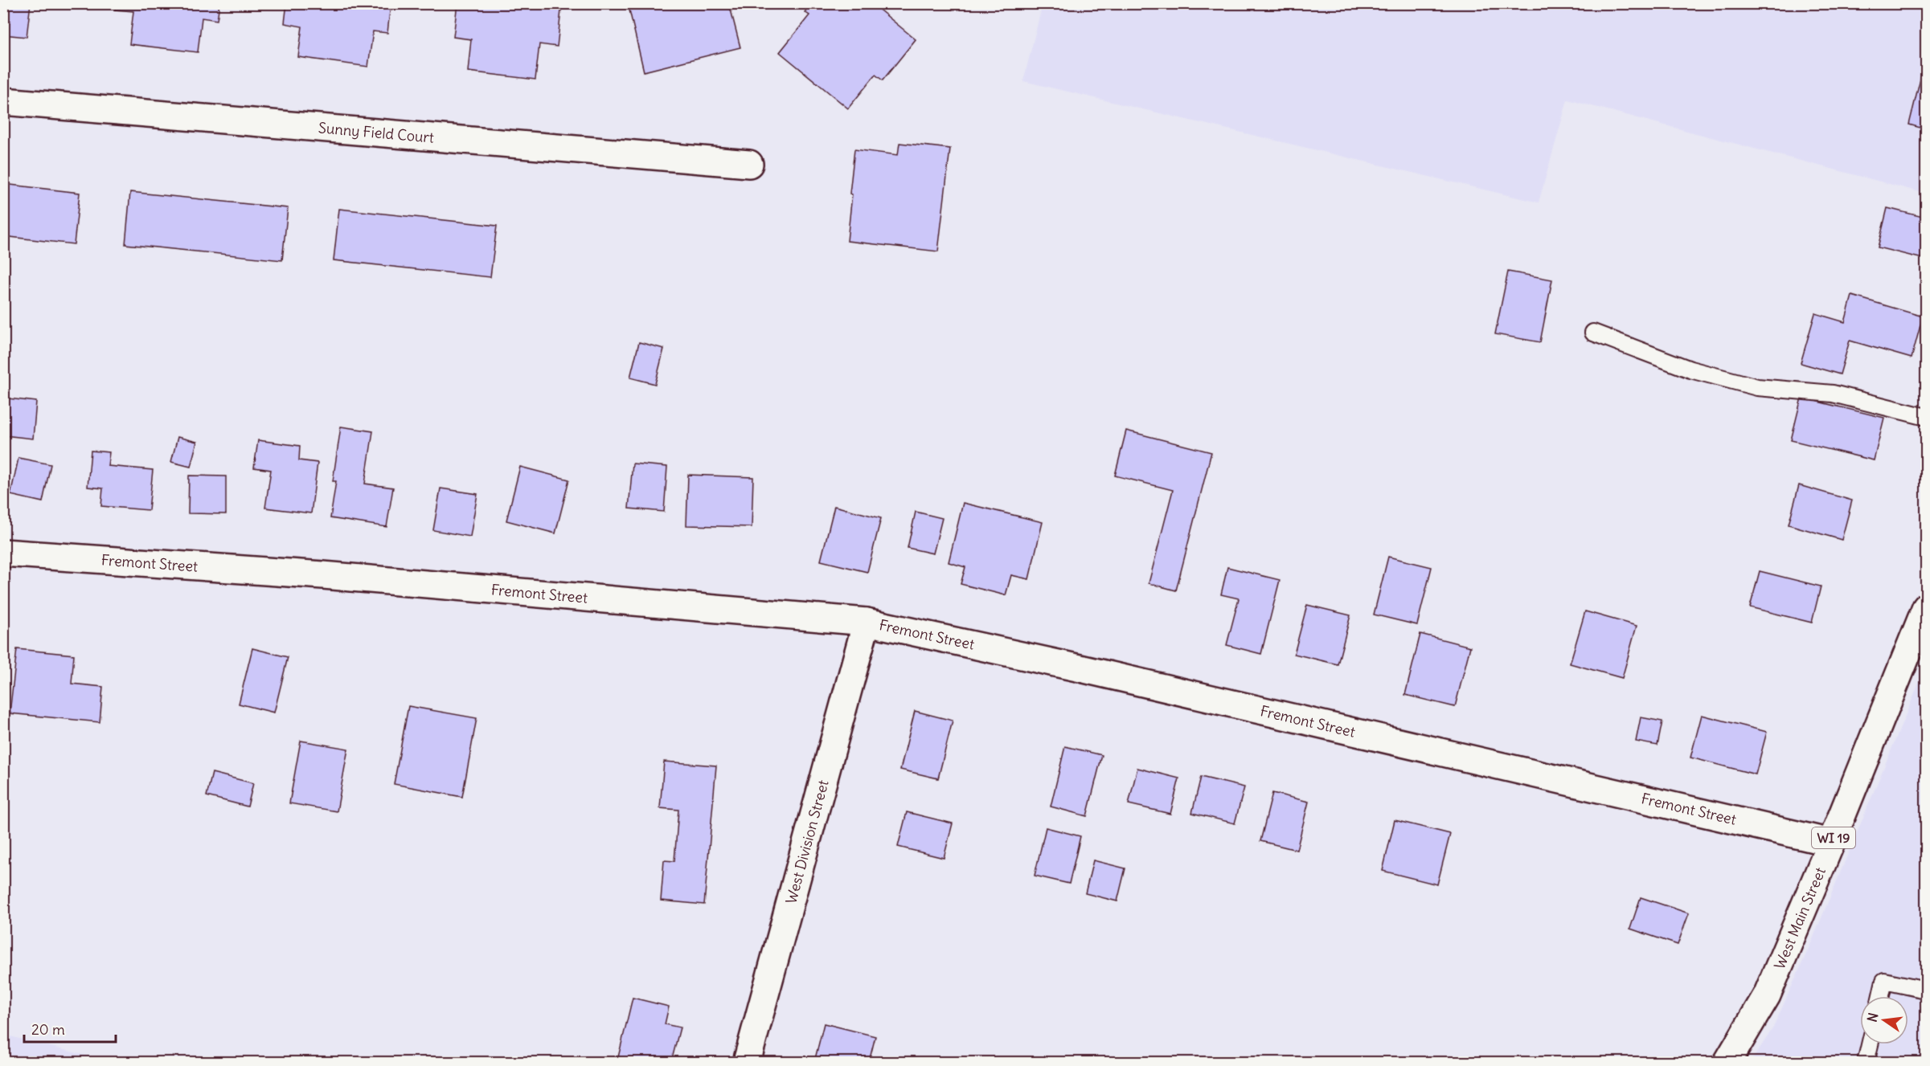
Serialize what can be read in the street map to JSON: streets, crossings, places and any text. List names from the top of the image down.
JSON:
{
  "streets": {
    "street": [
      "Sunny Field Court",
      "Fremont Street",
      "WI 19",
      "West Division Street",
      "West Main Street"
    ]
  },
  "crossings": [
    ["Fremont Street", "West Division Street"],
    ["Fremont Street", "West Main Street"]
  ],
  "scale_bar": "20 m",
  "north": "left"
}
